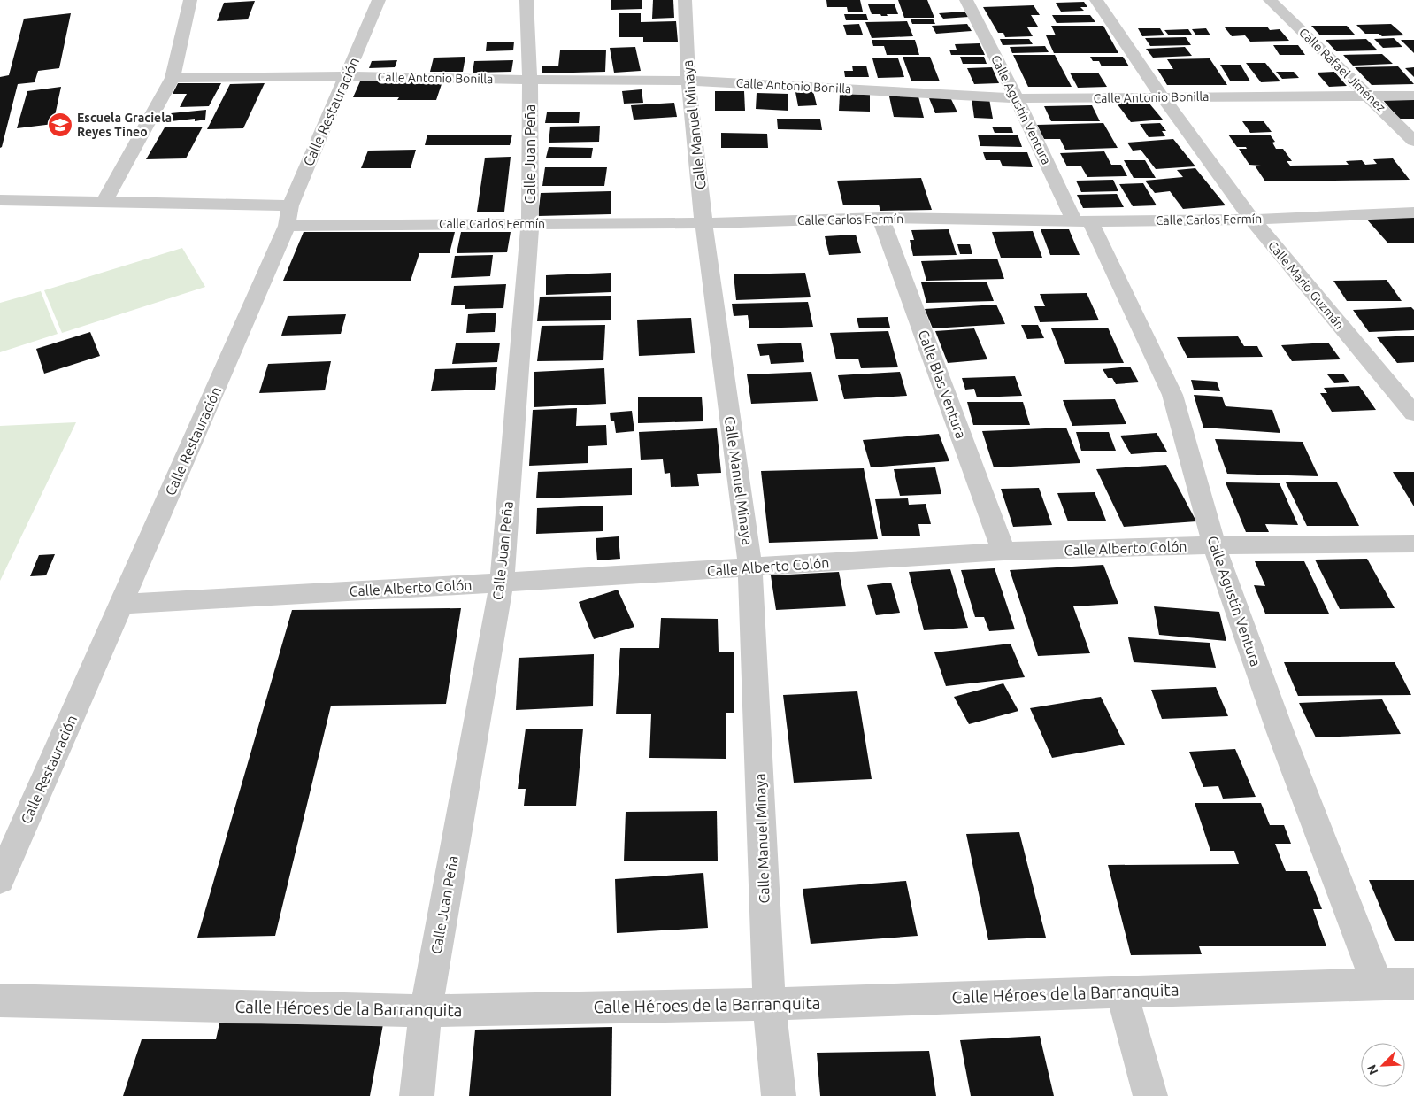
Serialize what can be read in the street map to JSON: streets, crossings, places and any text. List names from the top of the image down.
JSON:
{
  "streets": {
    "street": [
      "Calle Rafael Jiménez",
      "Calle Antonio Bonilla",
      "Calle Agustín Ventura",
      "Calle Restauración",
      "Calle Manuel Minaya",
      "Calle Juan Peña",
      "Calle Carlos Fermín",
      "Calle Mario Guzmán",
      "Calle Blas Ventura",
      "Calle Alberto Colón",
      "Calle Héroes de la Barranquita"
    ]
  },
  "crossings": [
    ["Calle Rafael Jiménez", "Calle Antonio Bonilla"],
    ["Calle Antonio Bonilla", "Calle Agustín Ventura"],
    ["Calle Antonio Bonilla", "Calle Restauración"],
    ["Calle Antonio Bonilla", "Calle Manuel Minaya"],
    ["Calle Antonio Bonilla", "Calle Juan Peña"],
    ["Calle Antonio Bonilla", "Calle Mario Guzmán"],
    ["Calle Agustín Ventura", "Calle Carlos Fermín"],
    ["Calle Agustín Ventura", "Calle Alberto Colón"],
    ["Calle Agustín Ventura", "Calle Héroes de la Barranquita"],
    ["Calle Restauración", "Calle Carlos Fermín"],
    ["Calle Restauración", "Calle Alberto Colón"],
    ["Calle Manuel Minaya", "Calle Carlos Fermín"],
    ["Calle Manuel Minaya", "Calle Alberto Colón"],
    ["Calle Manuel Minaya", "Calle Héroes de la Barranquita"],
    ["Calle Juan Peña", "Calle Carlos Fermín"],
    ["Calle Juan Peña", "Calle Alberto Colón"],
    ["Calle Juan Peña", "Calle Héroes de la Barranquita"],
    ["Calle Carlos Fermín", "Calle Mario Guzmán"],
    ["Calle Carlos Fermín", "Calle Blas Ventura"],
    ["Calle Blas Ventura", "Calle Alberto Colón"]
  ],
  "places": {
    "school or university": ["Escuela Graciela Reyes Tineo"]
  },
  "north": "bottom left"
}
